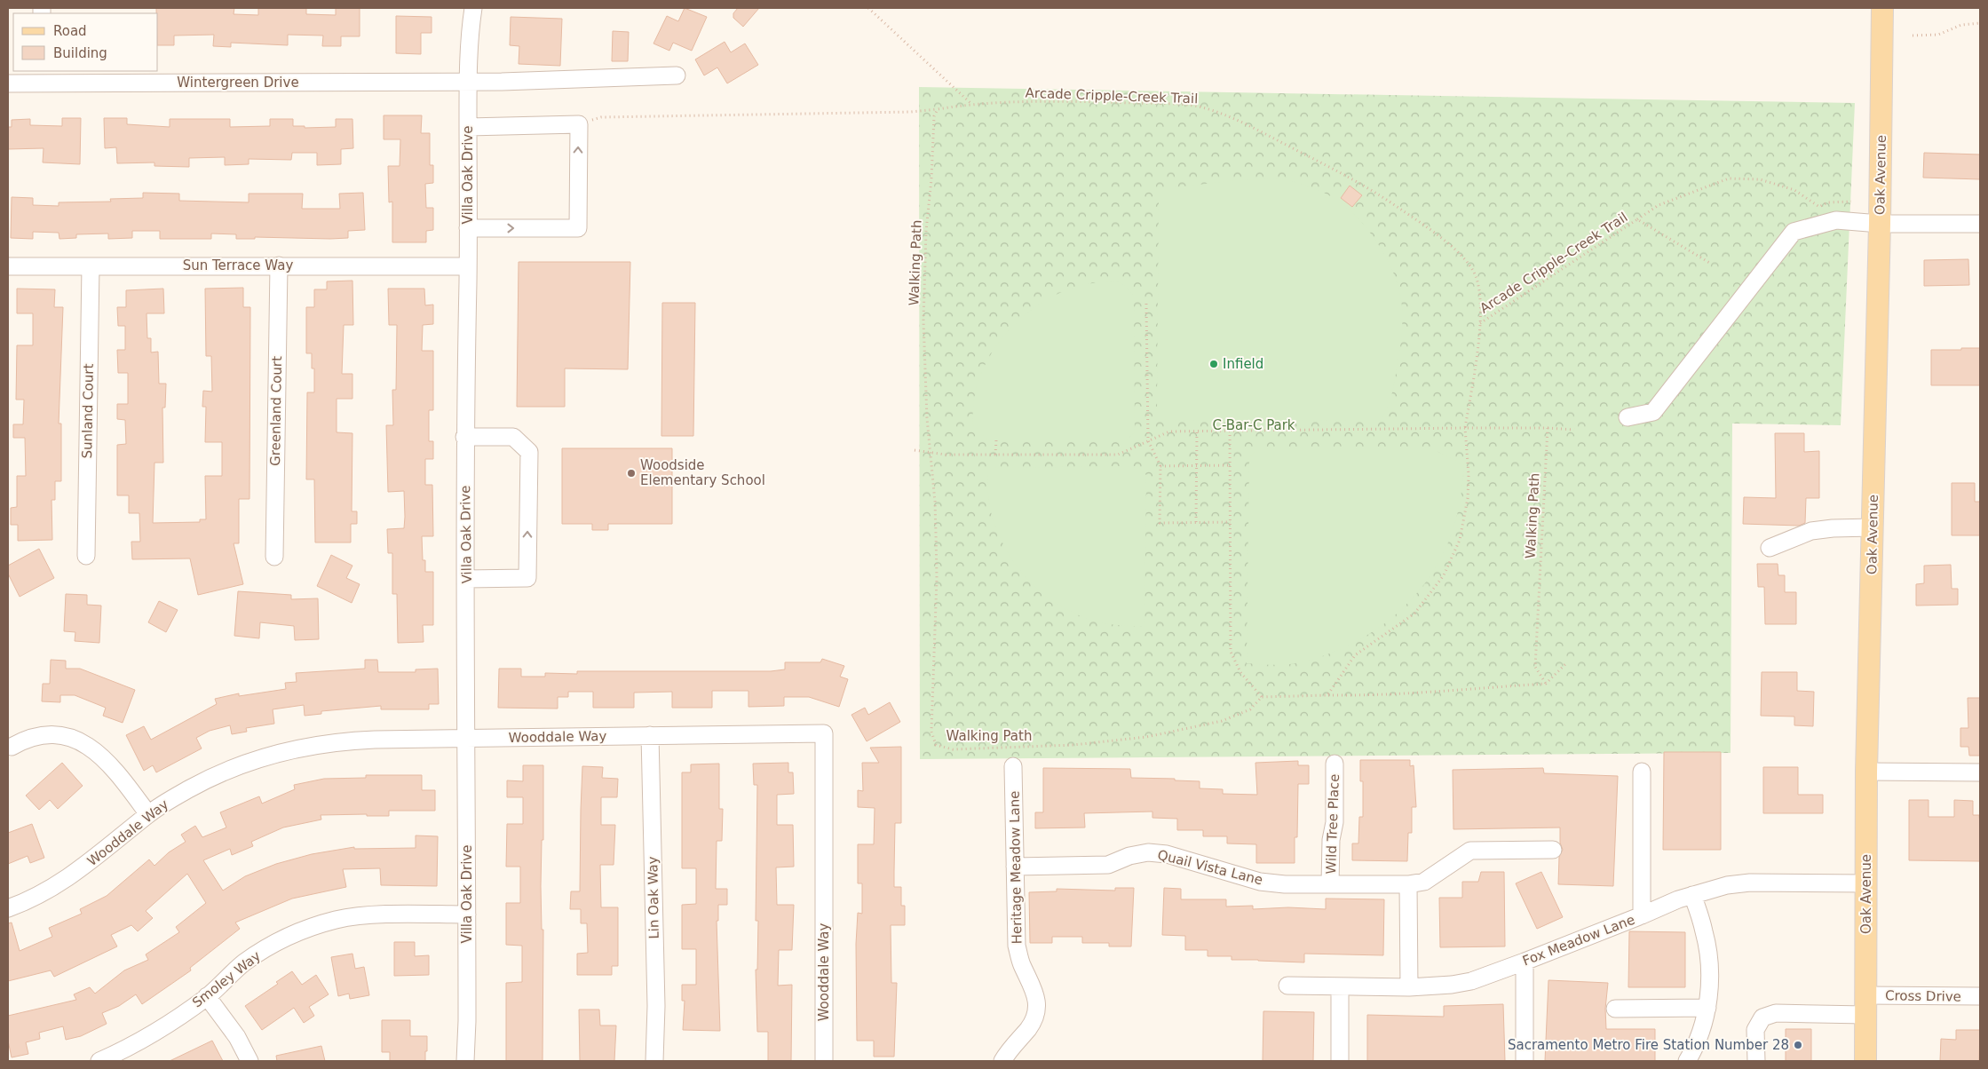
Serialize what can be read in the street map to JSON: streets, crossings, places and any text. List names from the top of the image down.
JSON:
{
  "streets": {
    "main road": ["Oak Avenue"],
    "street": [
      "Wintergreen Drive",
      "Villa Oak Drive",
      "Sun Terrace Way",
      "Sunland Court",
      "Greenland Court",
      "Wooddale Way",
      "Wild Tree Place",
      "Heritage Meadow Lane",
      "Quail Vista Lane",
      "Lin Oak Way",
      "Fox Meadow Lane",
      "Smoley Way",
      "Cross Drive"
    ],
    "path": ["Arcade Cripple-Creek Trail", "Walking Path"]
  },
  "crossings": [
    ["Wintergreen Drive", "Villa Oak Drive"],
    ["Villa Oak Drive", "Sun Terrace Way"],
    ["Villa Oak Drive", "Wooddale Way"],
    ["Villa Oak Drive", "Smoley Way"],
    ["Oak Avenue", "Fox Meadow Lane"],
    ["Oak Avenue", "Cross Drive"],
    ["Sun Terrace Way", "Sunland Court"],
    ["Sun Terrace Way", "Greenland Court"],
    ["Wooddale Way", "Lin Oak Way"],
    ["Wild Tree Place", "Quail Vista Lane"],
    ["Heritage Meadow Lane", "Quail Vista Lane"]
  ],
  "parks": ["C-Bar-C Park"],
  "places": ["Infield", "Woodside Elementary School", "Sacramento Metro Fire Station Number 28"],
  "legend": ["Road", "Building"]
}
